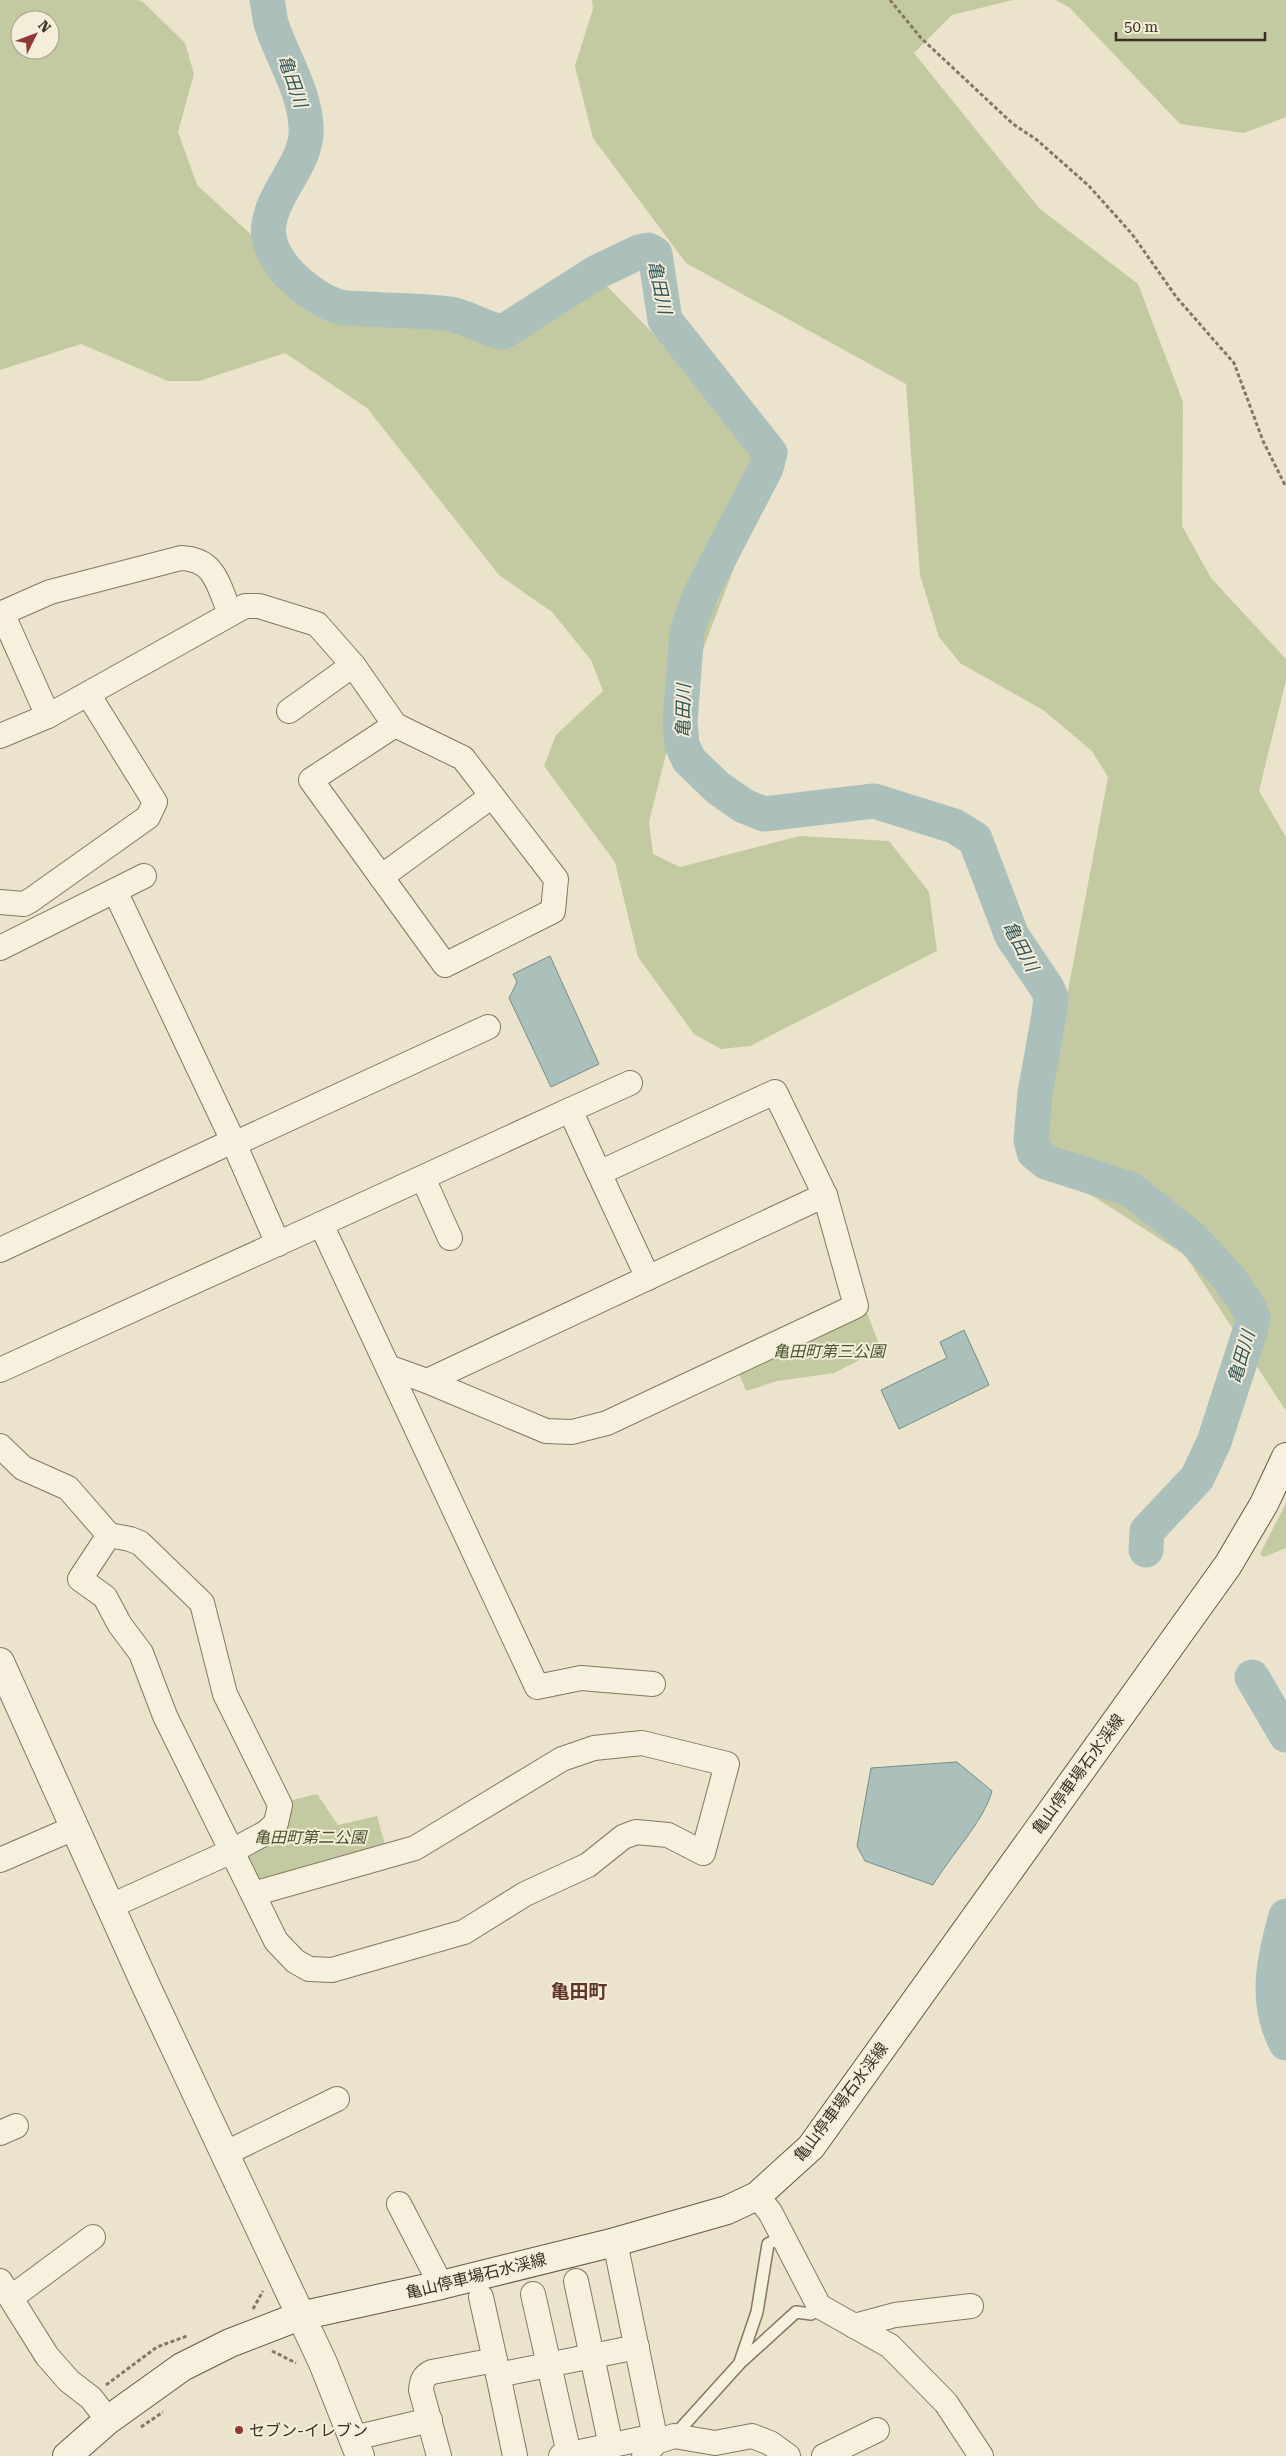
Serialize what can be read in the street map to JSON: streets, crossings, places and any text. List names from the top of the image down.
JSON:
{
  "streets": {
    "main road": ["亀山停車場石水渓線"]
  },
  "districts": ["亀田町"],
  "water": ["亀田川"],
  "parks": ["亀田町第三公園", "亀田町第二公園"],
  "places": ["セブン-イレブン"],
  "scale_bar": "50 m",
  "north": "top right"
}
